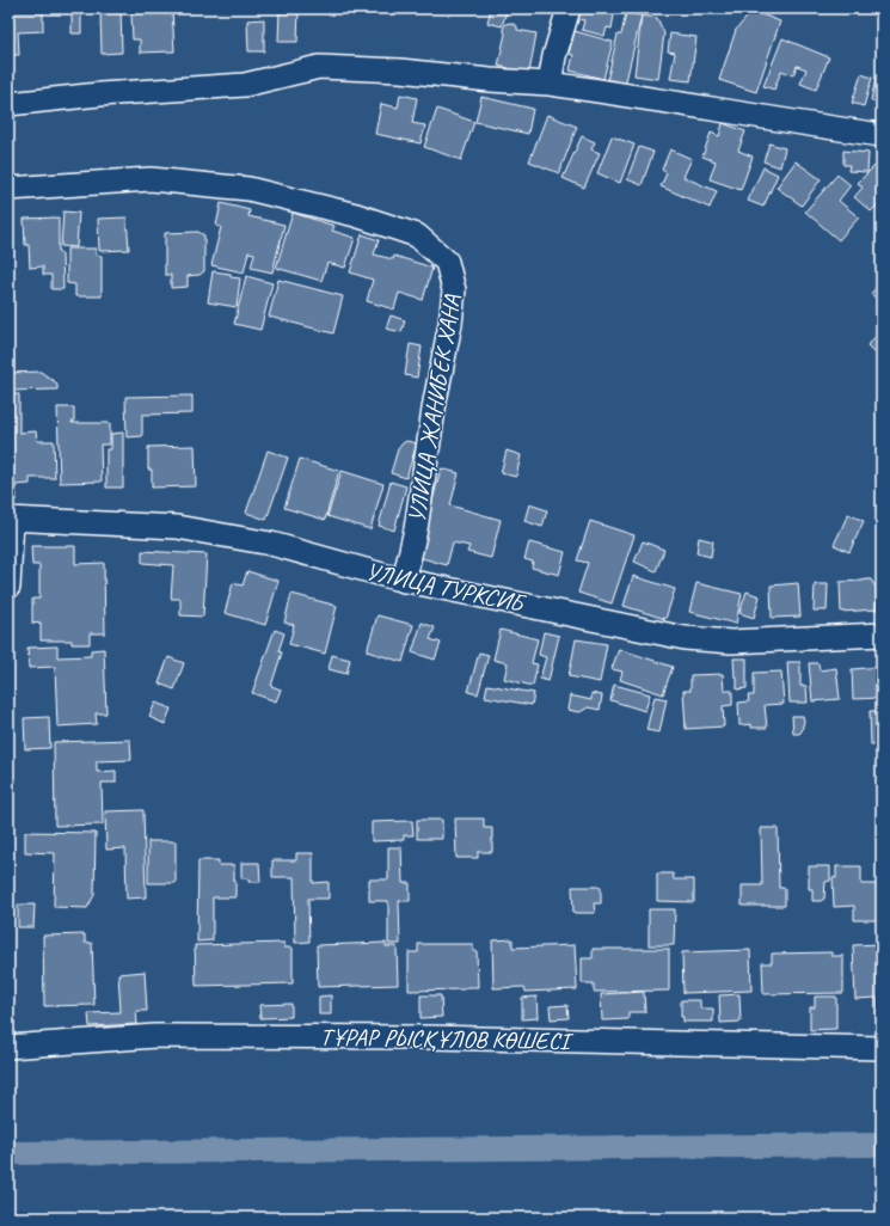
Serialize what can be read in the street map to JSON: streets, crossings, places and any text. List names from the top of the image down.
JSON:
{
  "streets": {
    "street": ["УЛИЦА ЖАНИБЕК ХАНА", "УЛИЦА ТУРКСИБ", "ТҰРАР РЫСҚҰЛОВ КӨШЕСІ"]
  },
  "crossings": [
    ["УЛИЦА ЖАНИБЕК ХАНА", "УЛИЦА ТУРКСИБ"]
  ]
}
